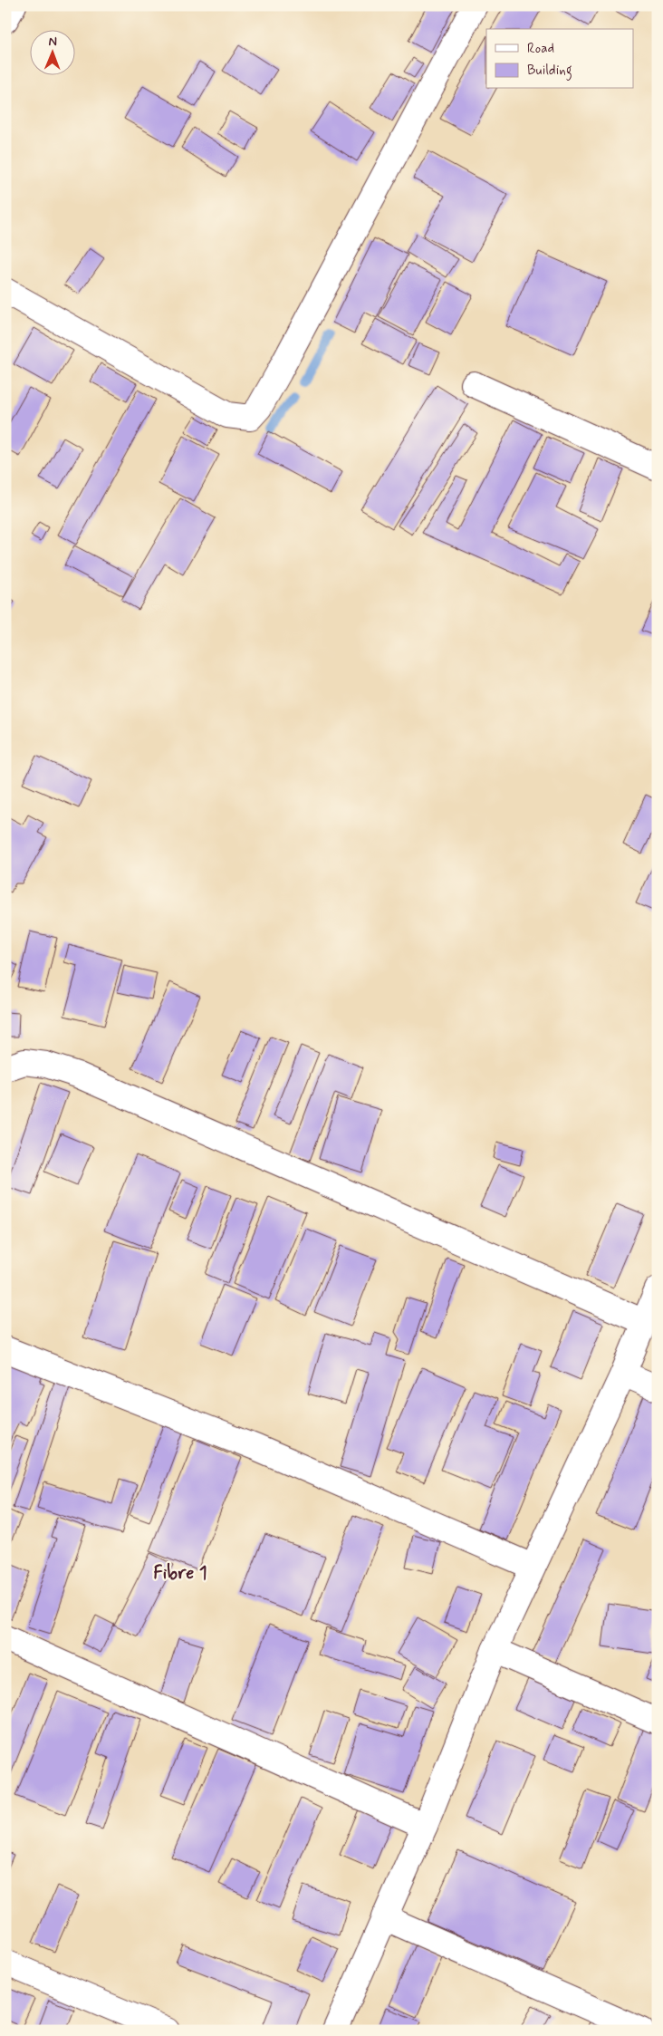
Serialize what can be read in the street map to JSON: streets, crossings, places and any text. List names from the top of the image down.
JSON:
{
  "districts": ["Fibre 1"],
  "legend": ["Road", "Building"],
  "north": "top"
}
